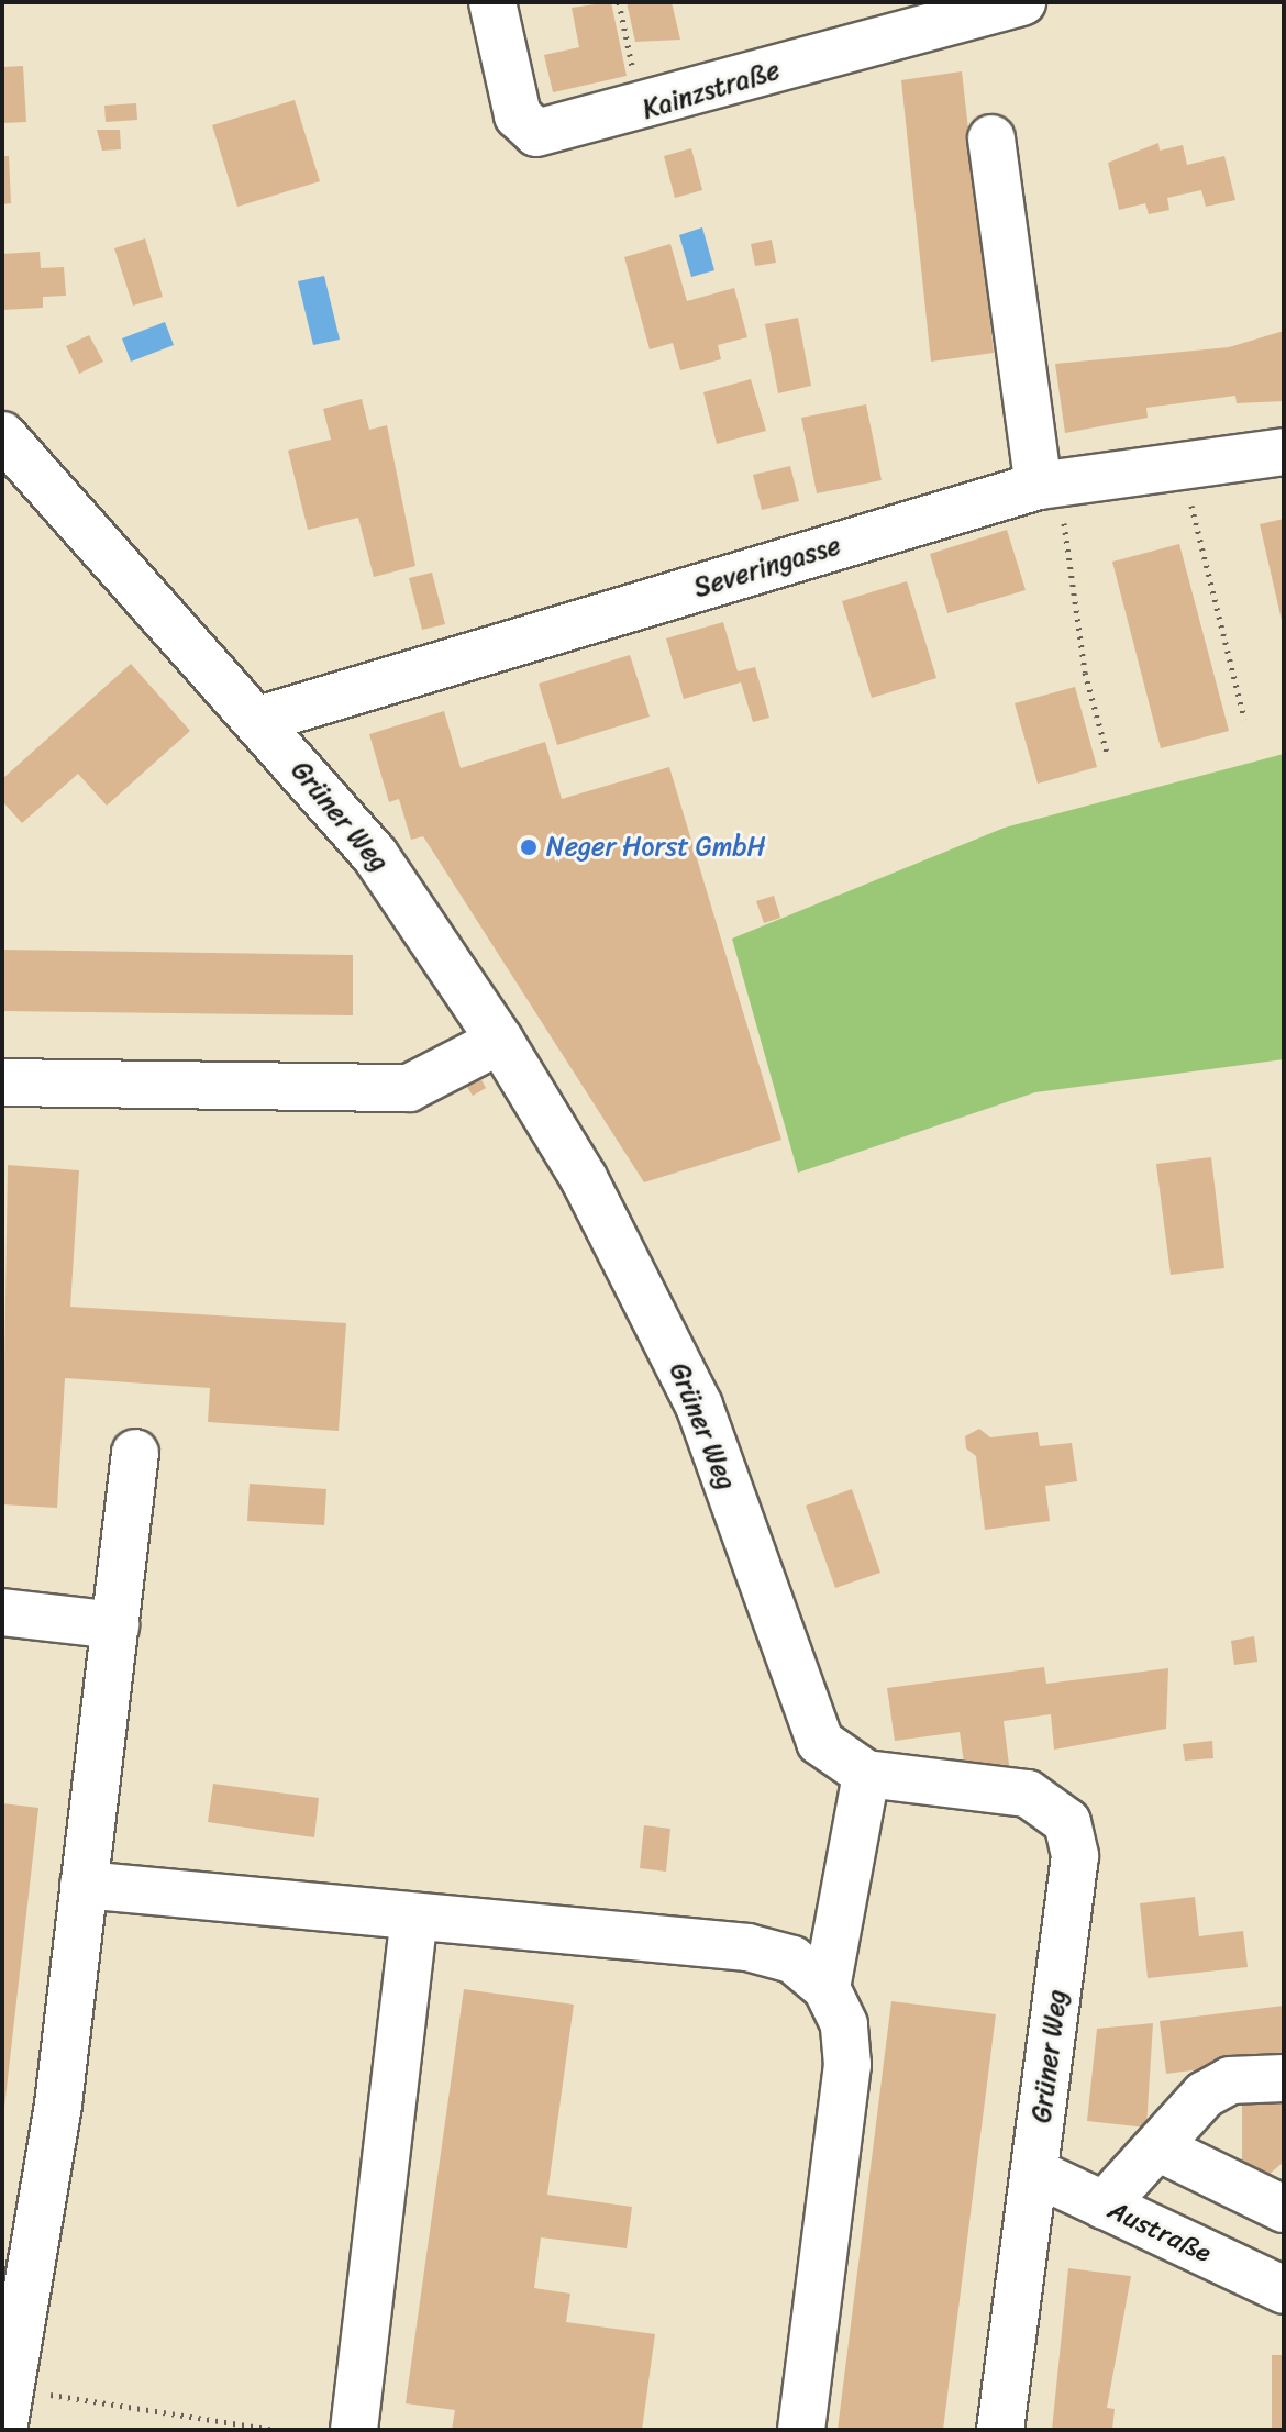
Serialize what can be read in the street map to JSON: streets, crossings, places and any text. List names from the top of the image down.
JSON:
{
  "streets": {
    "street": [
      "Kainzstraße",
      "Severingasse",
      "Grüner Weg",
      "Austraße"
    ]
  },
  "crossings": [
    ["Severingasse", "Grüner Weg"],
    ["Grüner Weg", "Austraße"]
  ],
  "places": ["Neger Horst GmbH"]
}
